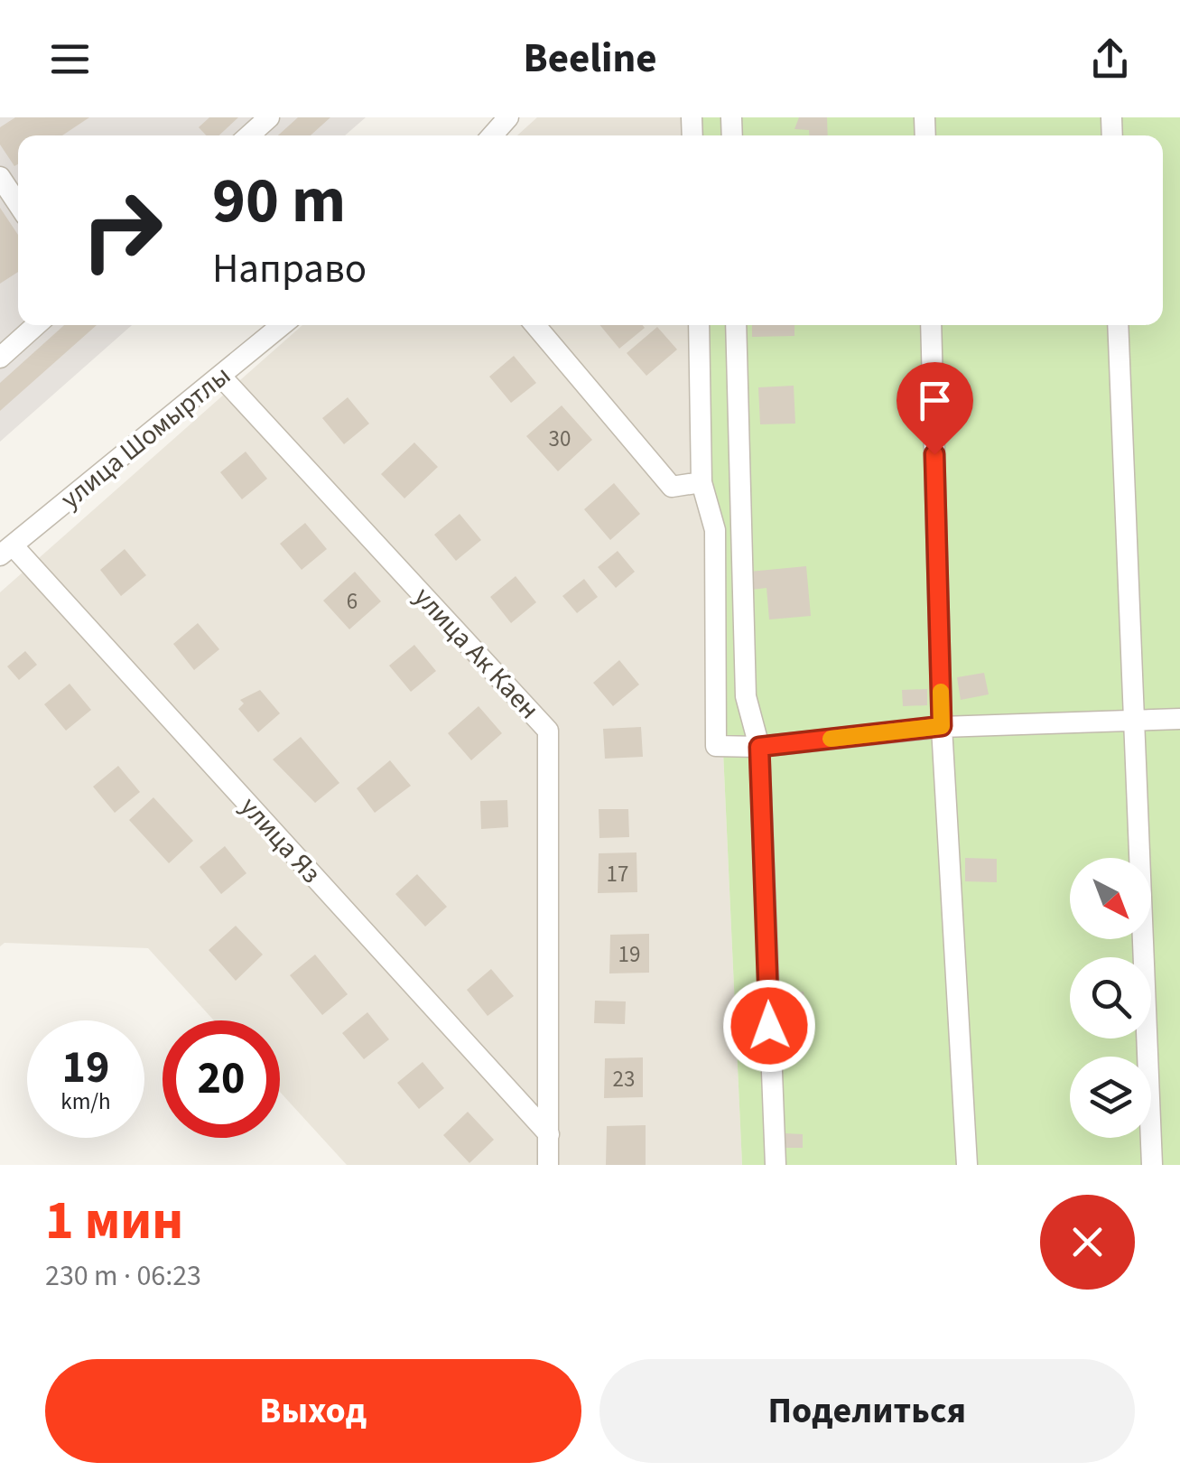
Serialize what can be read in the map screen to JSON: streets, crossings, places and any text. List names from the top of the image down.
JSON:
{
  "streets": {
    "street": ["улица Шомыртлы", "улица Ак Каен", "улица Яз"]
  },
  "crossings": [
    ["улица Шомыртлы", "улица Ак Каен"],
    ["улица Шомыртлы", "улица Яз"],
    ["улица Ак Каен", "улица Яз"]
  ],
  "house_numbers": [
    "30",
    "6",
    "17",
    "19",
    "23"
  ],
  "north": "bottom right",
  "page": {
    "header": "Beeline",
    "turn": ["90 m", "Направо"],
    "speed": "19 km/h",
    "limit": "20",
    "heading": ["1 мин", "230 m · 06:23"],
    "buttons": ["Выход", "Поделиться"]
  }
}
